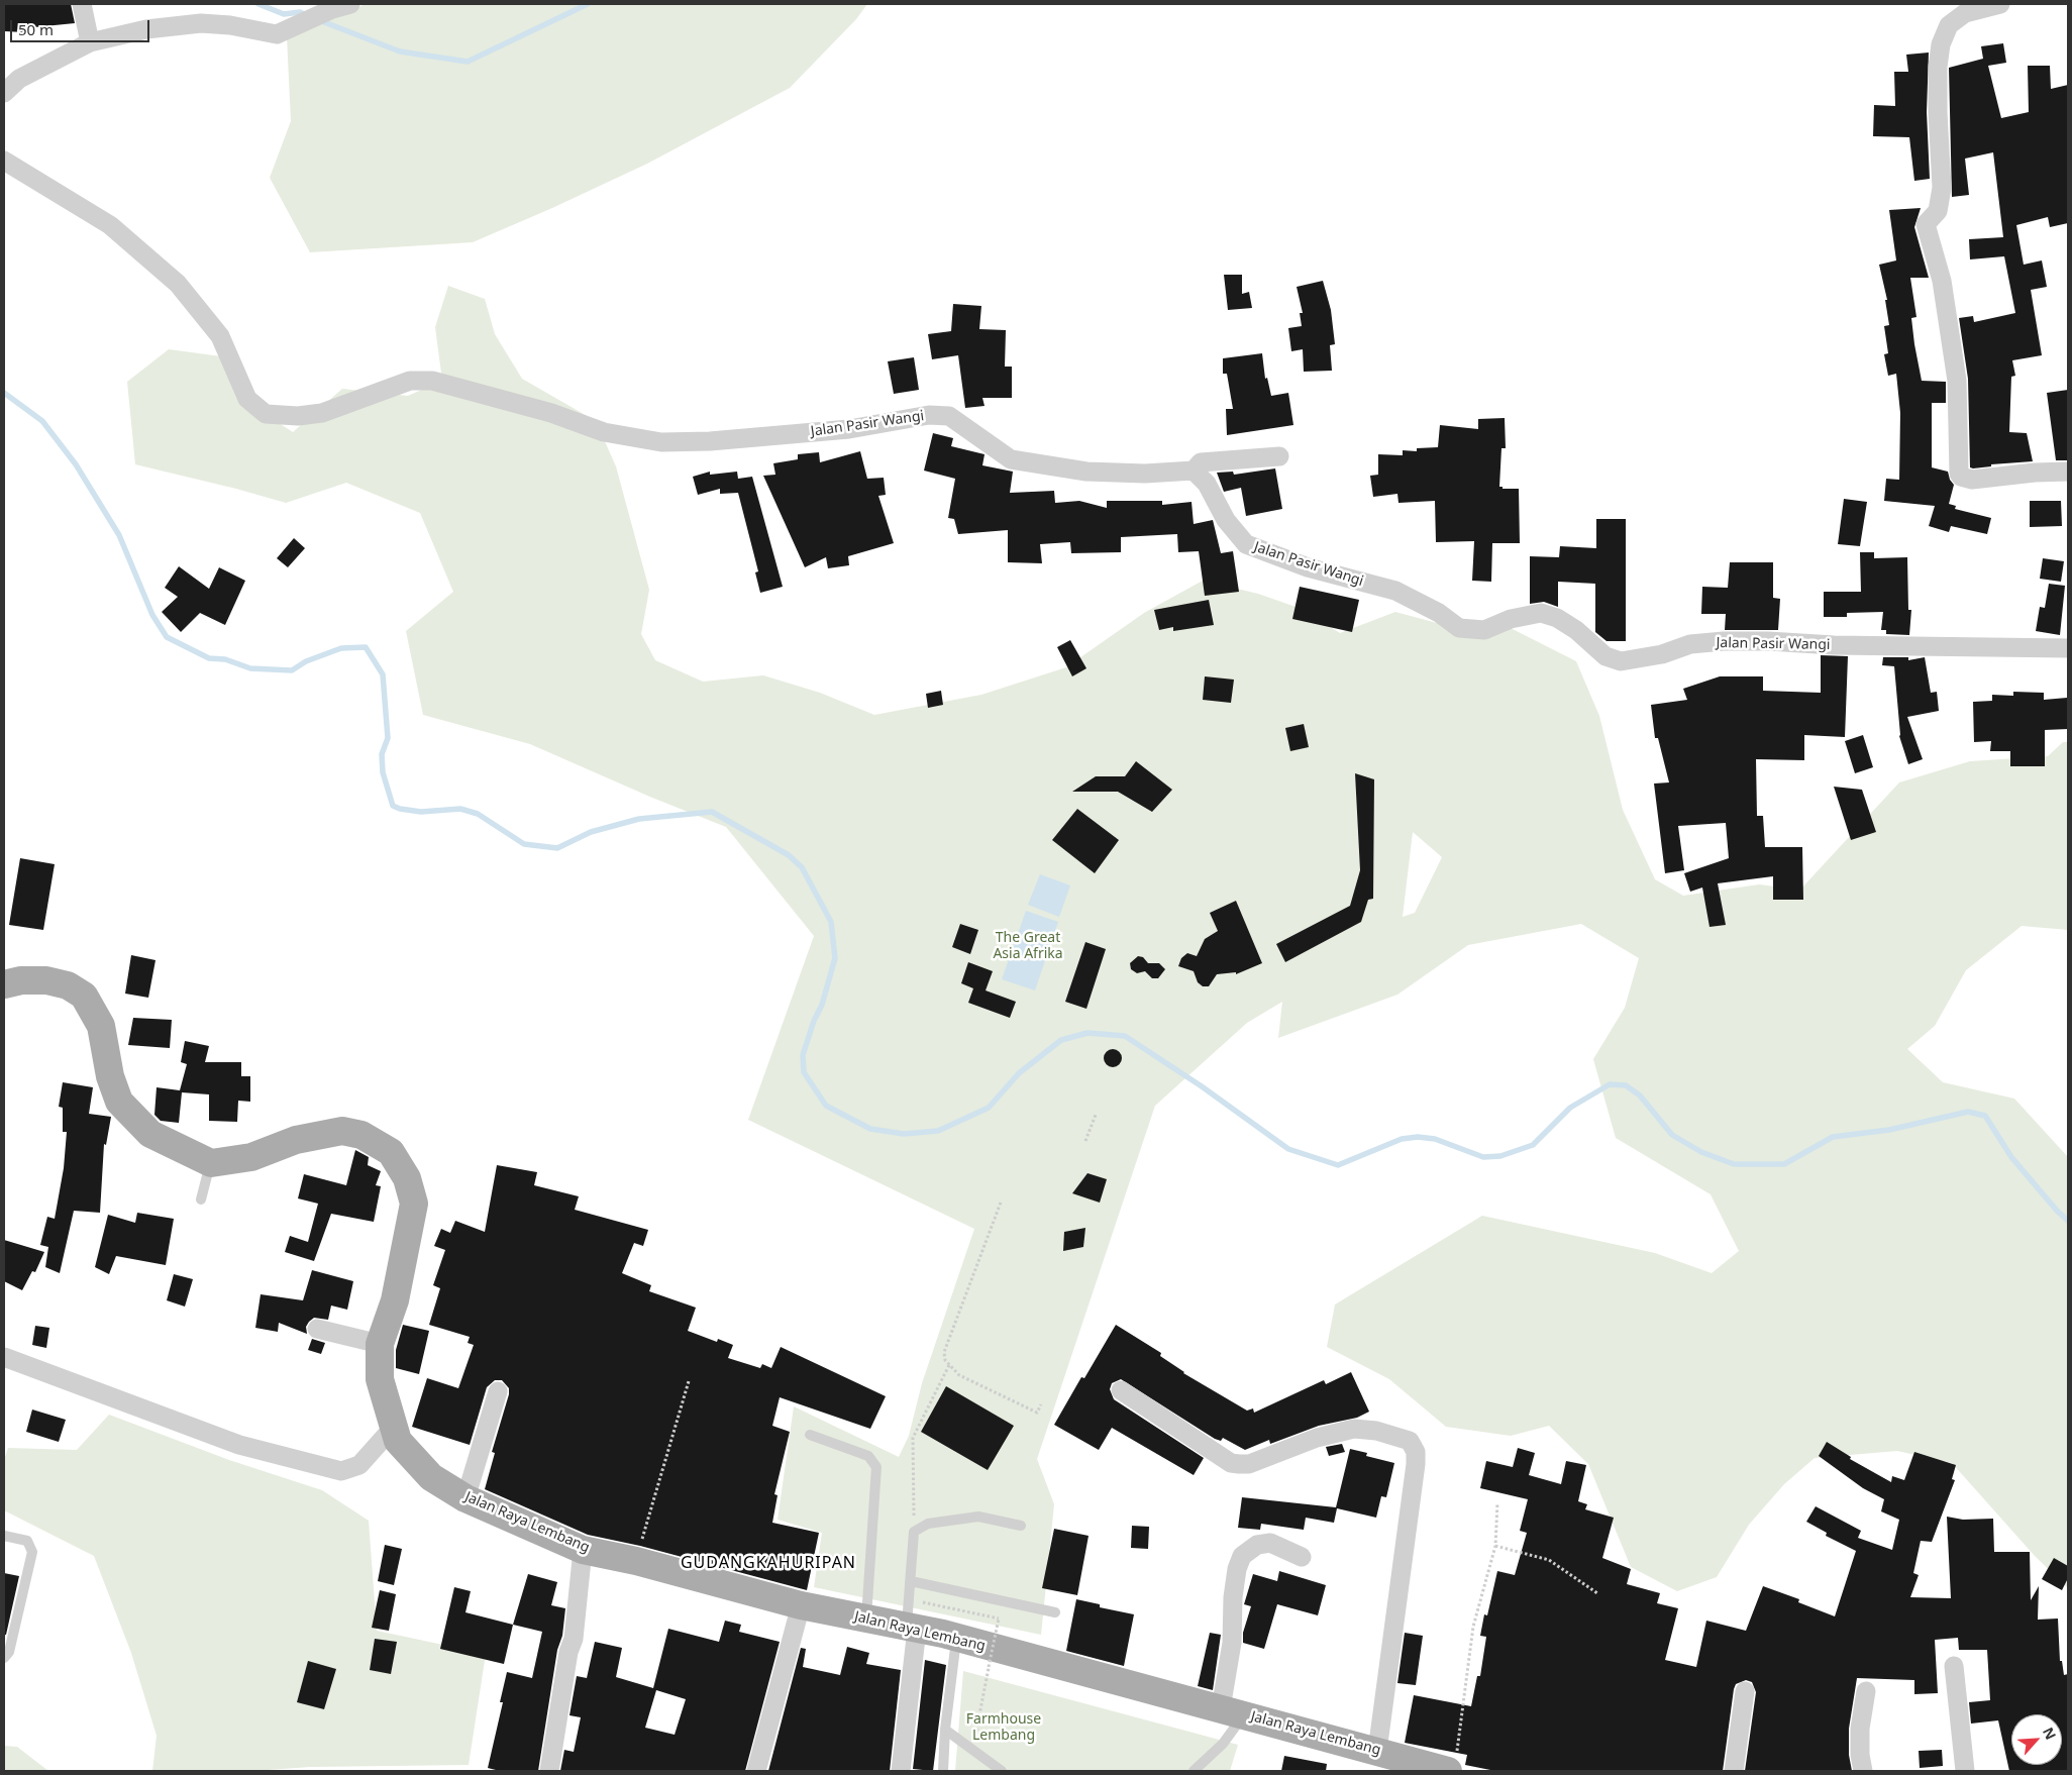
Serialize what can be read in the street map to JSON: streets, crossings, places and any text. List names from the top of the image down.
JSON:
{
  "streets": {
    "main road": ["Jalan Raya Lembang"],
    "street": ["Jalan Pasir Wangi"]
  },
  "districts": ["GUDANGKAHURIPAN"],
  "parks": ["The Great Asia Afrika", "Farmhouse Lembang"],
  "scale_bar": "50 m",
  "north": "top right"
}
